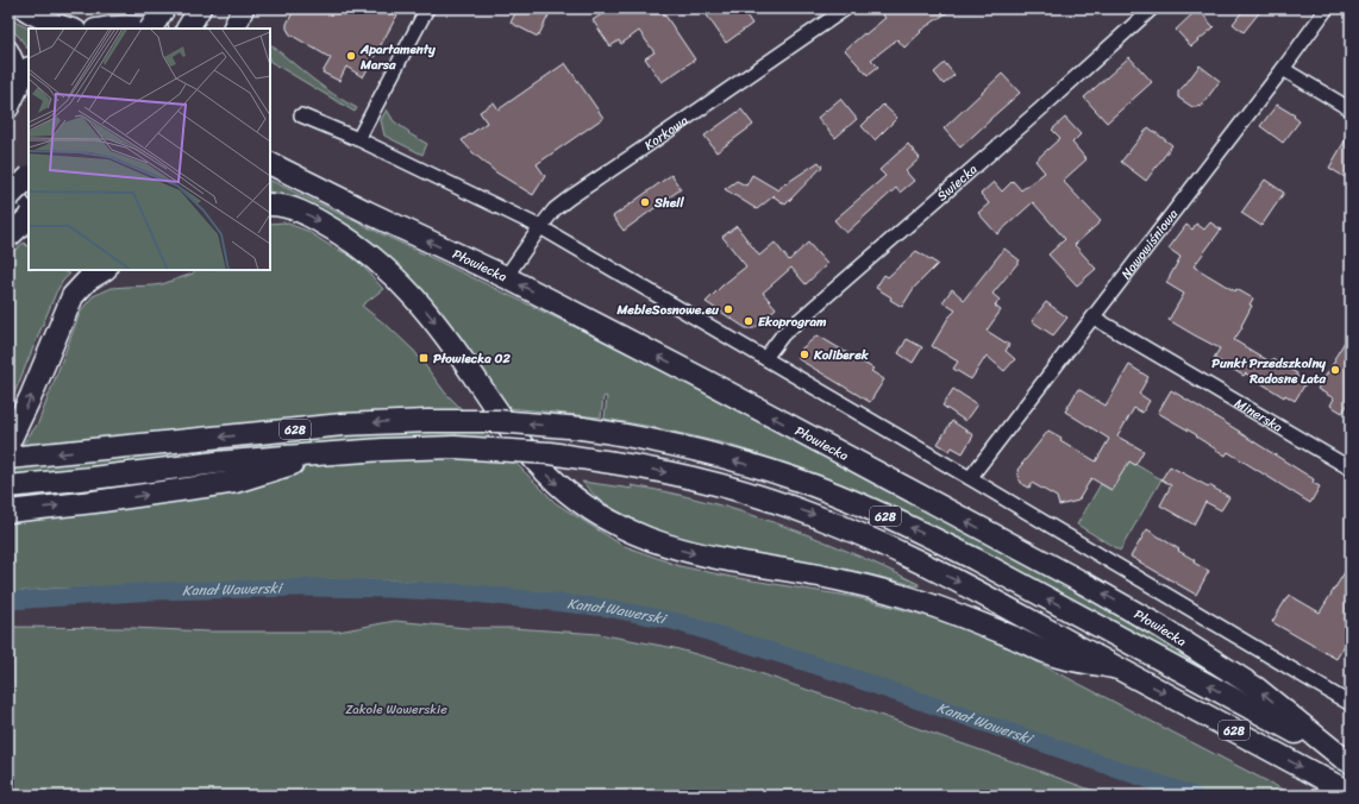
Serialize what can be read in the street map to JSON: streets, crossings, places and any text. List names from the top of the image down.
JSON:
{
  "streets": {
    "main road": ["Płowiecka", "628"],
    "street": [
      "Korkowa",
      "Świecka",
      "Nowowiśniowa",
      "Minerska"
    ]
  },
  "crossings": [
    ["Korkowa", "Płowiecka"],
    ["Nowowiśniowa", "Minerska"],
    ["Płowiecka", "628"]
  ],
  "water": ["Kanał Wawerski"],
  "parks": ["Zakole Wawerskie"],
  "places": {
    "other": [
      "Apartamenty Marsa",
      "Shell",
      "MebleSosnowe.eu",
      "Ekoprogram",
      "Koliberek",
      "Punkt Przedszkolny Radosne Lata"
    ],
    "transit": ["Płowiecka 02"]
  }
}
